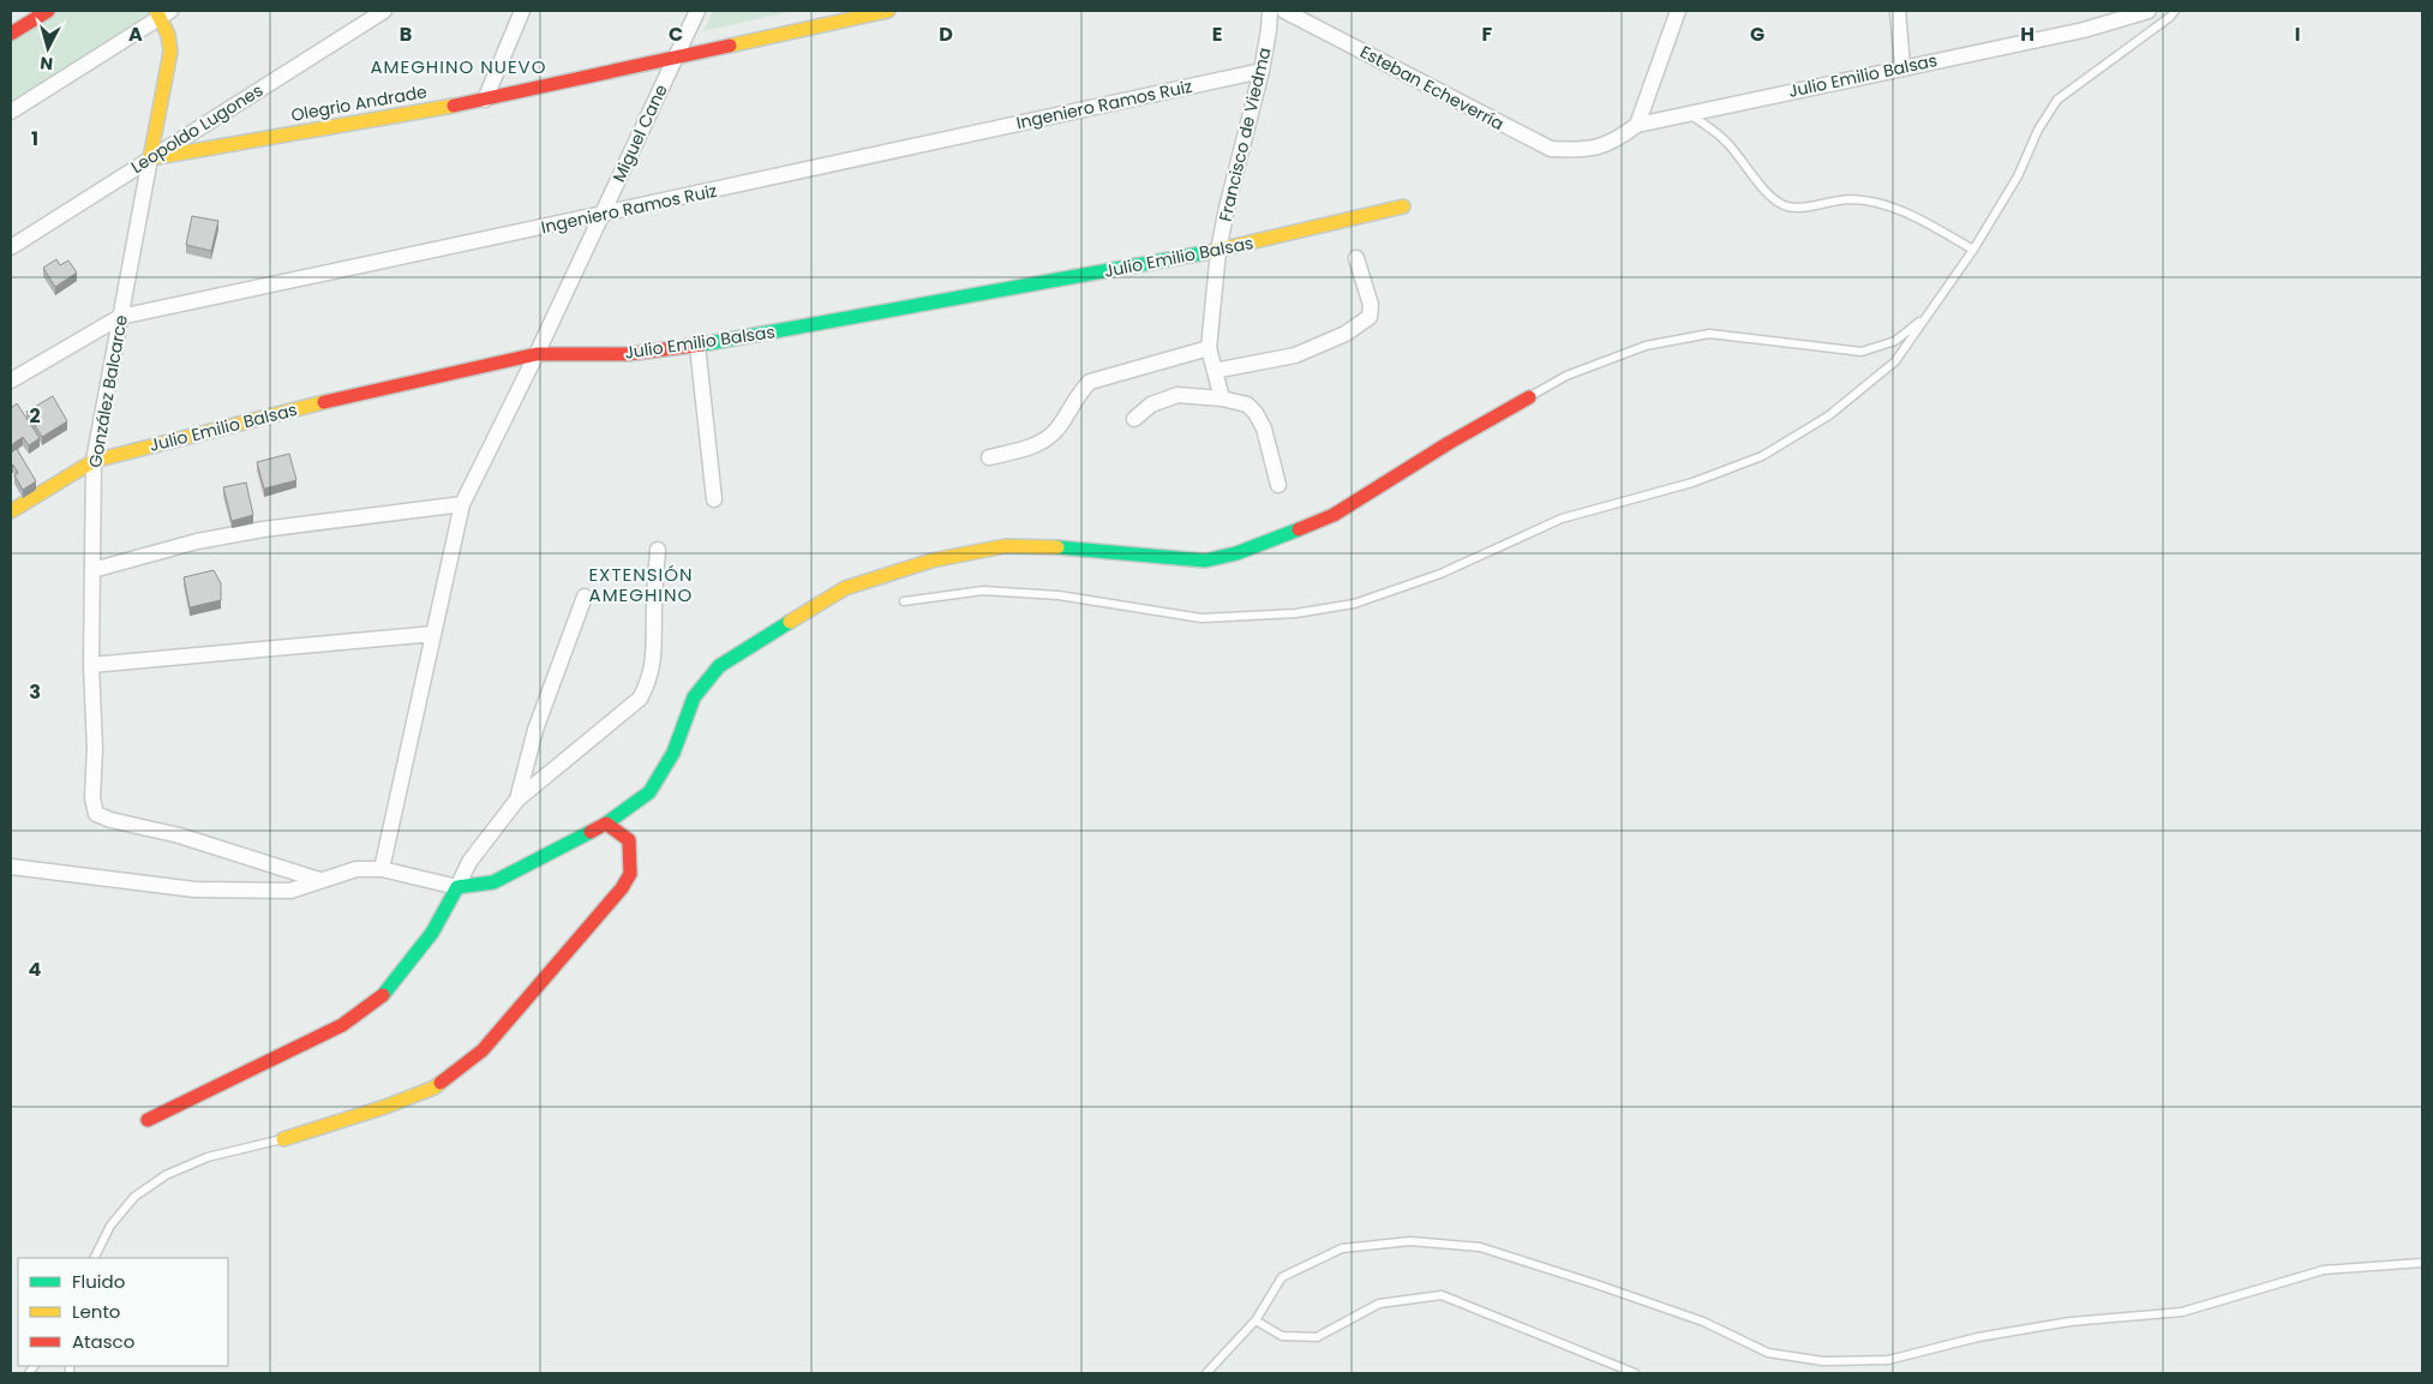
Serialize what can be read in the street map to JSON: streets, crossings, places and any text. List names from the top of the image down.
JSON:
{
  "streets": {
    "street": [
      "Julio Emilio Balsas",
      "Esteban Echeverría",
      "Olegrio Andrade",
      "Ingeniero Ramos Ruiz",
      "Leopoldo Lugones",
      "Miguel Cane",
      "Francisco de Viedma",
      "González Balcarce"
    ]
  },
  "crossings": [
    ["Julio Emilio Balsas", "Esteban Echeverría"],
    ["Julio Emilio Balsas", "Miguel Cane"],
    ["Julio Emilio Balsas", "Francisco de Viedma"],
    ["Julio Emilio Balsas", "González Balcarce"],
    ["Olegrio Andrade", "Leopoldo Lugones"],
    ["Olegrio Andrade", "Miguel Cane"],
    ["Olegrio Andrade", "González Balcarce"],
    ["Ingeniero Ramos Ruiz", "Miguel Cane"],
    ["Ingeniero Ramos Ruiz", "Francisco de Viedma"],
    ["Ingeniero Ramos Ruiz", "González Balcarce"],
    ["Leopoldo Lugones", "González Balcarce"]
  ],
  "districts": ["AMEGHINO NUEVO", "EXTENSIÓN AMEGHINO"],
  "legend": ["Fluido", "Lento", "Atasco"],
  "north": "bottom",
  "grid": {
    "columns": [
      "A",
      "B",
      "C",
      "D",
      "E",
      "F",
      "G",
      "H",
      "I"
    ],
    "rows": [
      "1",
      "2",
      "3",
      "4"
    ]
  }
}
